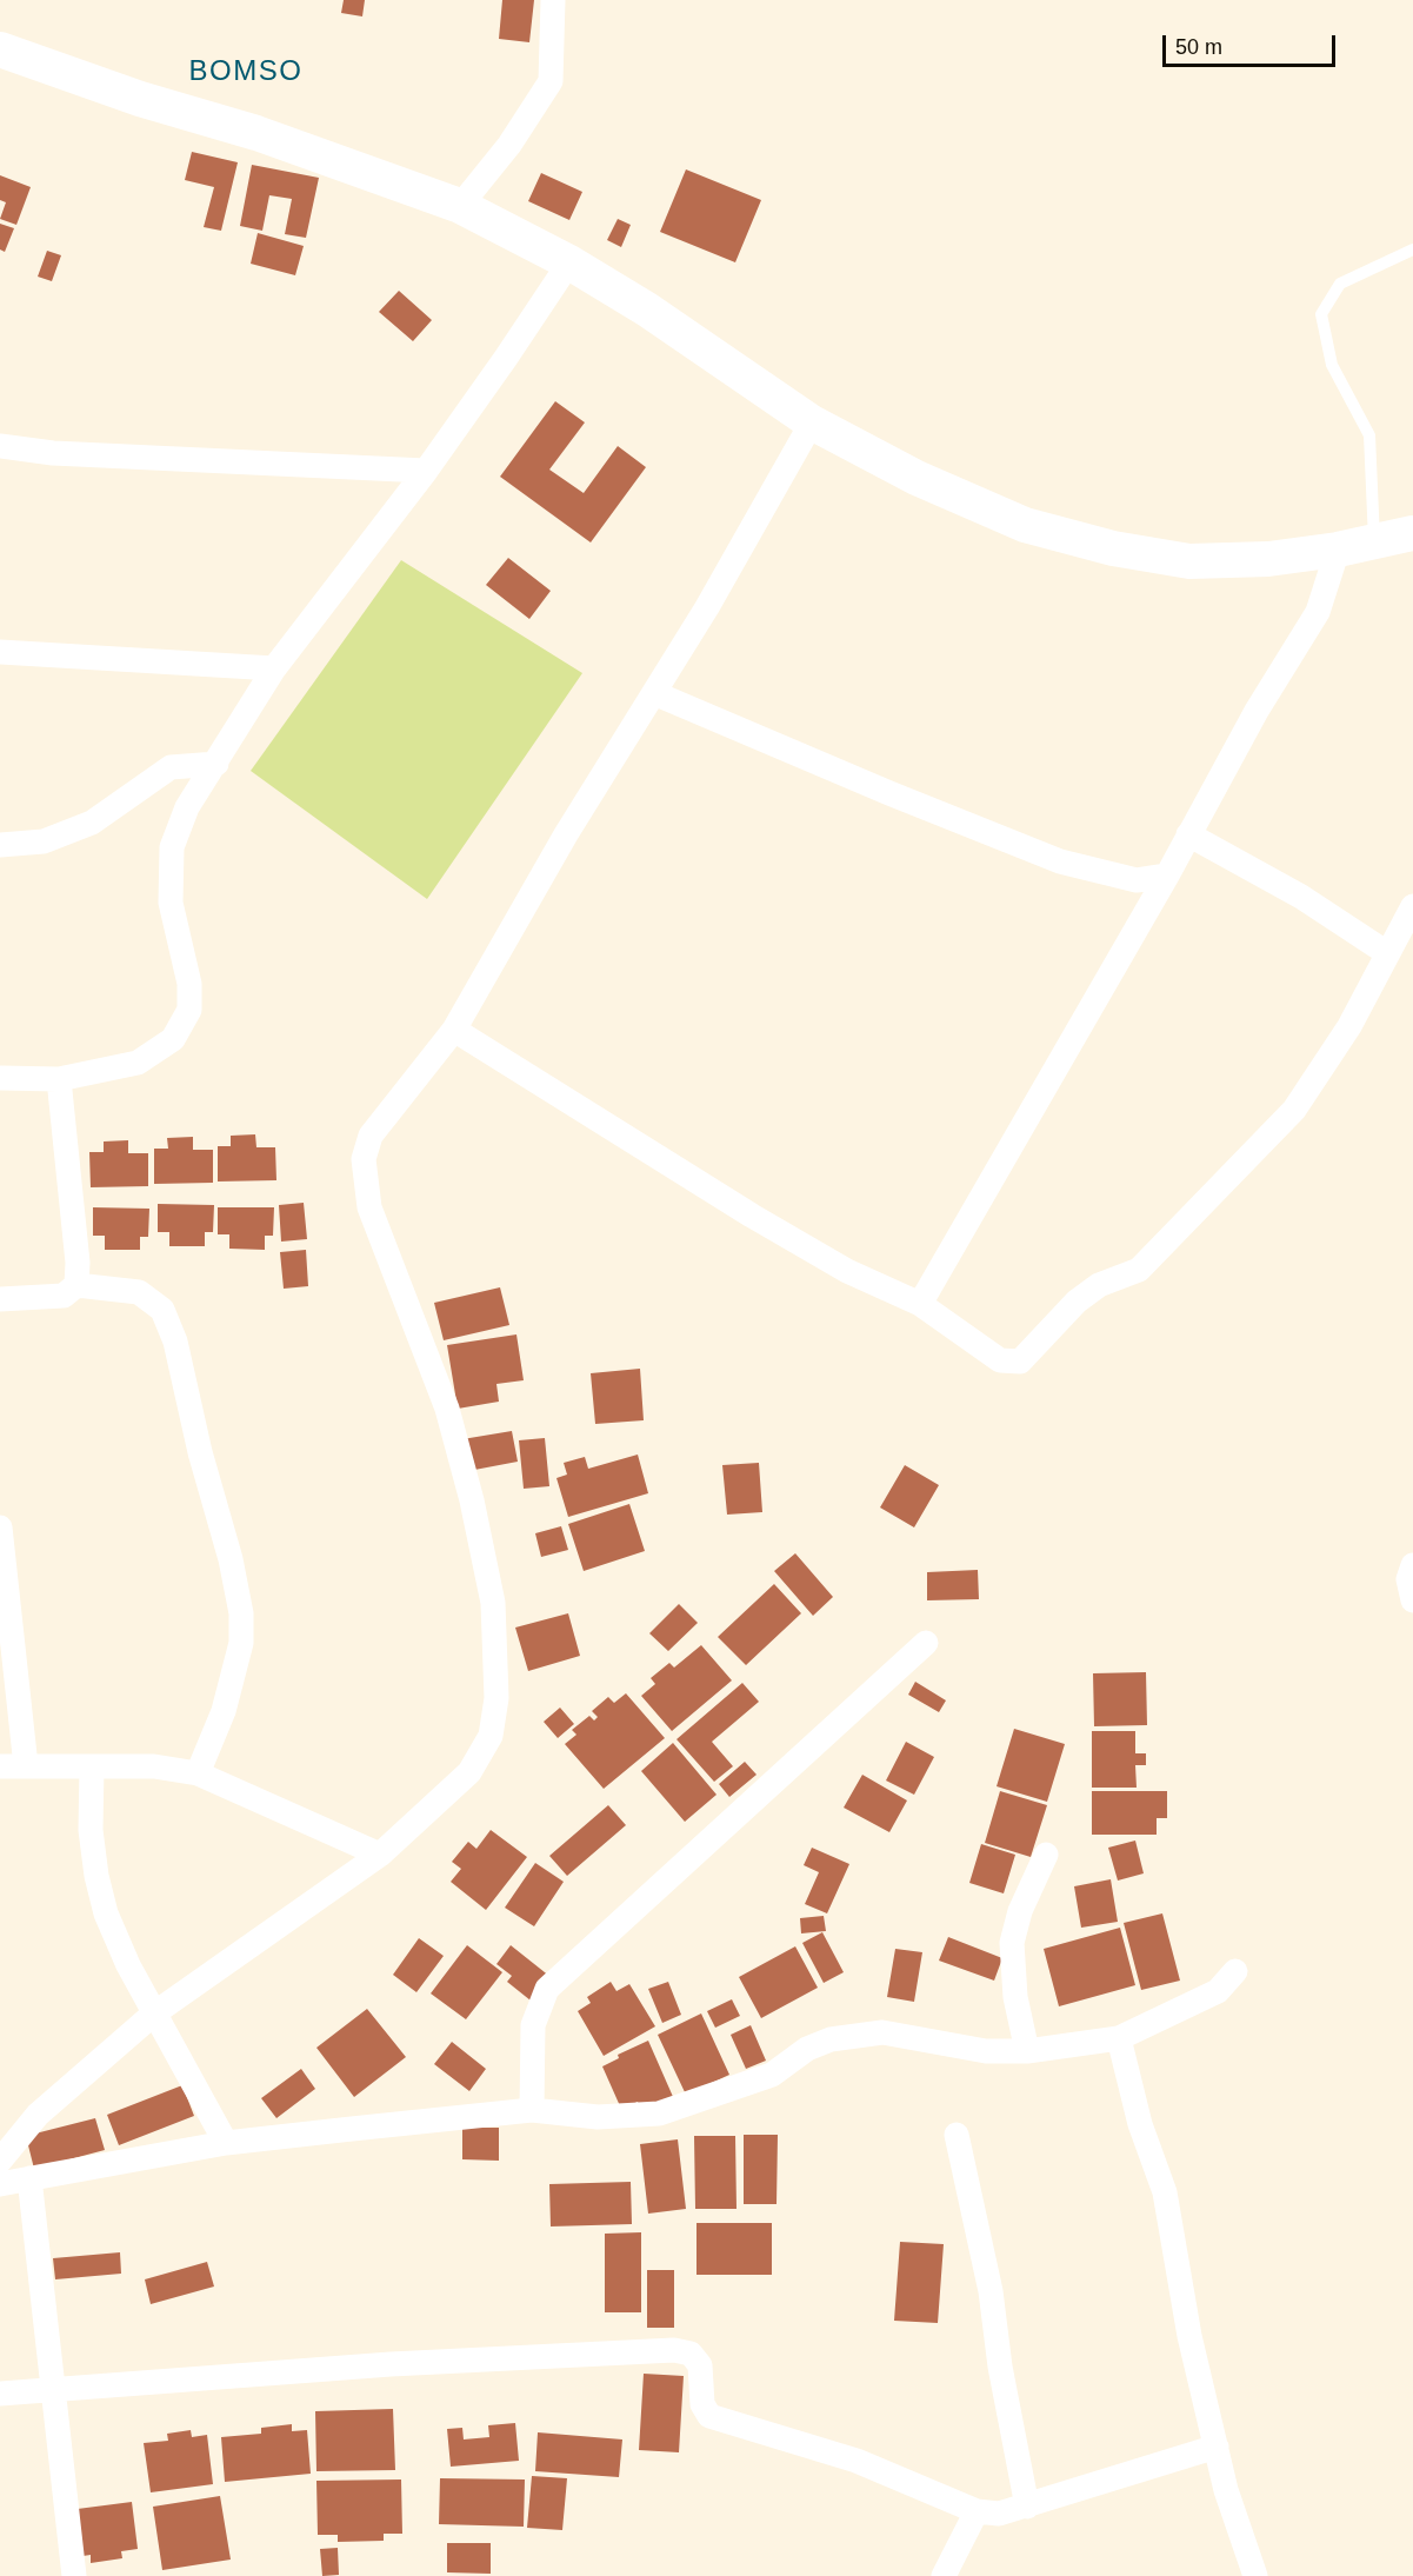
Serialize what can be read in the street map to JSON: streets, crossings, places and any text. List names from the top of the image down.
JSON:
{
  "districts": ["BOMSO"],
  "scale_bar": "50 m"
}
